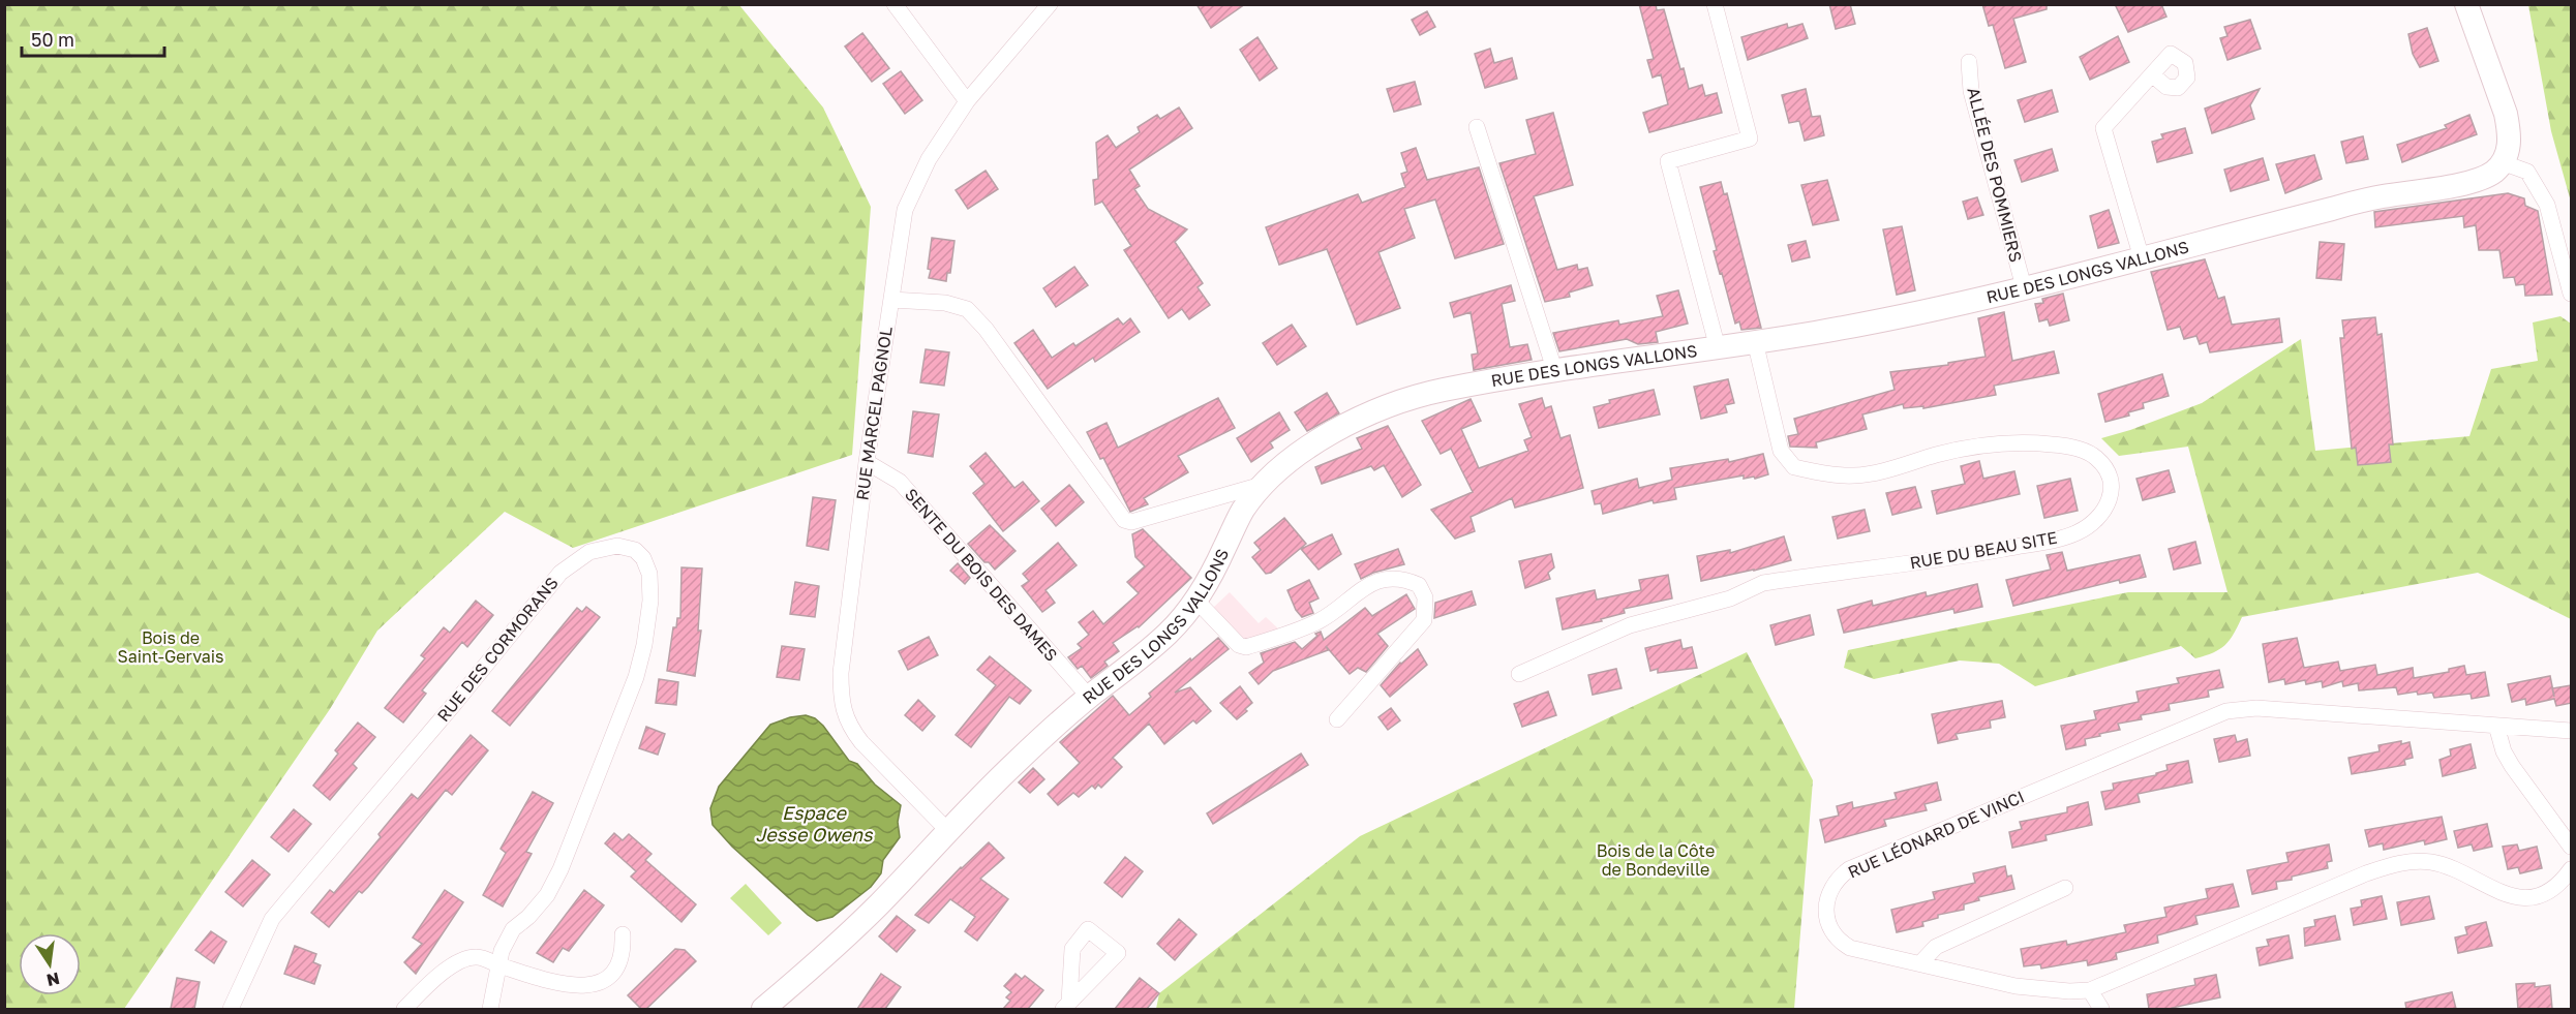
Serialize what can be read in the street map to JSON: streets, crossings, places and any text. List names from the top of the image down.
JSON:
{
  "streets": {
    "street": [
      "ALLÉE DES POMMIERS",
      "RUE DES LONGS VALLONS",
      "RUE MARCEL PAGNOL",
      "RUE DU BEAU SITE",
      "SENTE DU BOIS DES DAMES",
      "RUE DES CORMORANS",
      "RUE LÉONARD DE VINCI"
    ]
  },
  "crossings": [
    ["ALLÉE DES POMMIERS", "RUE DES LONGS VALLONS"],
    ["RUE DES LONGS VALLONS", "RUE MARCEL PAGNOL"],
    ["RUE DES LONGS VALLONS", "RUE DU BEAU SITE"],
    ["RUE DES LONGS VALLONS", "SENTE DU BOIS DES DAMES"],
    ["RUE MARCEL PAGNOL", "SENTE DU BOIS DES DAMES"]
  ],
  "water": ["Espace Jesse Owens"],
  "parks": ["Bois de Saint-Gervais", "Bois de la Côte de Bondeville"],
  "scale_bar": "50 m",
  "north": "bottom"
}
